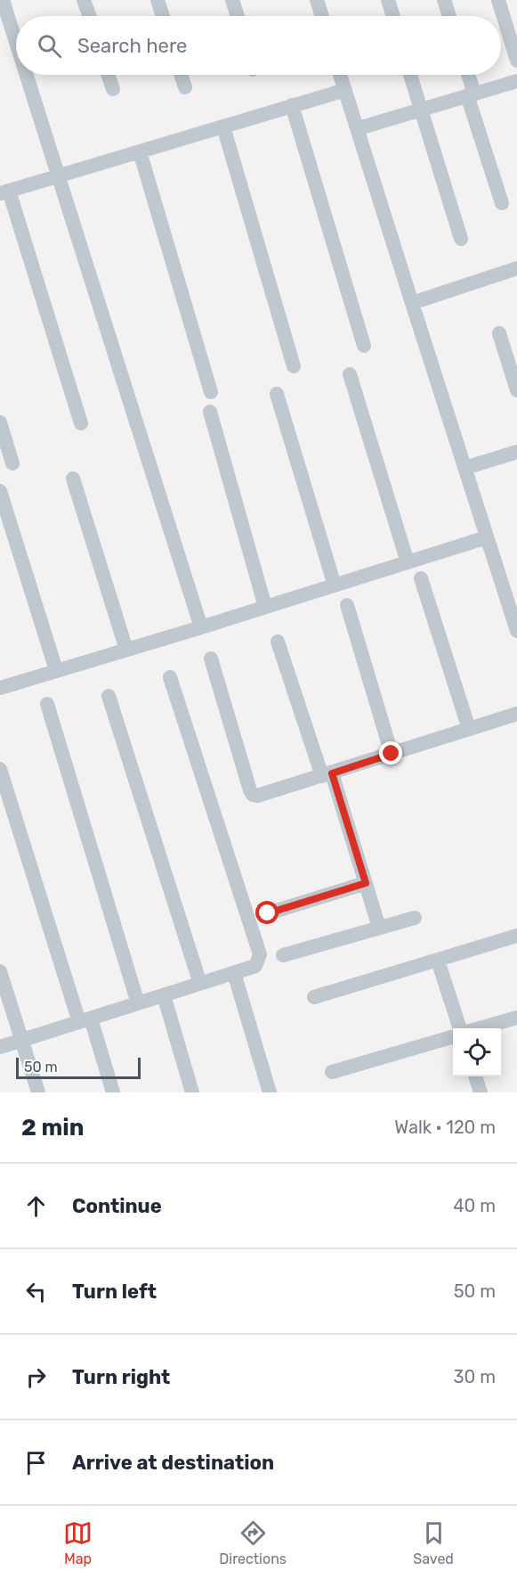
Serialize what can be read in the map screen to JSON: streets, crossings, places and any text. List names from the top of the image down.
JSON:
{
  "scale_bar": "50 m",
  "page": {
    "search": "Search here",
    "scale": "50 m",
    "heading": ["2 min", "Walk · 120 m"],
    "list": [
      ["Continue", "40 m"],
      ["Turn left", "50 m"],
      ["Turn right", "30 m"],
      "Arrive at destination"
    ],
    "nav": ["Map", "Directions", "Saved"]
  }
}
